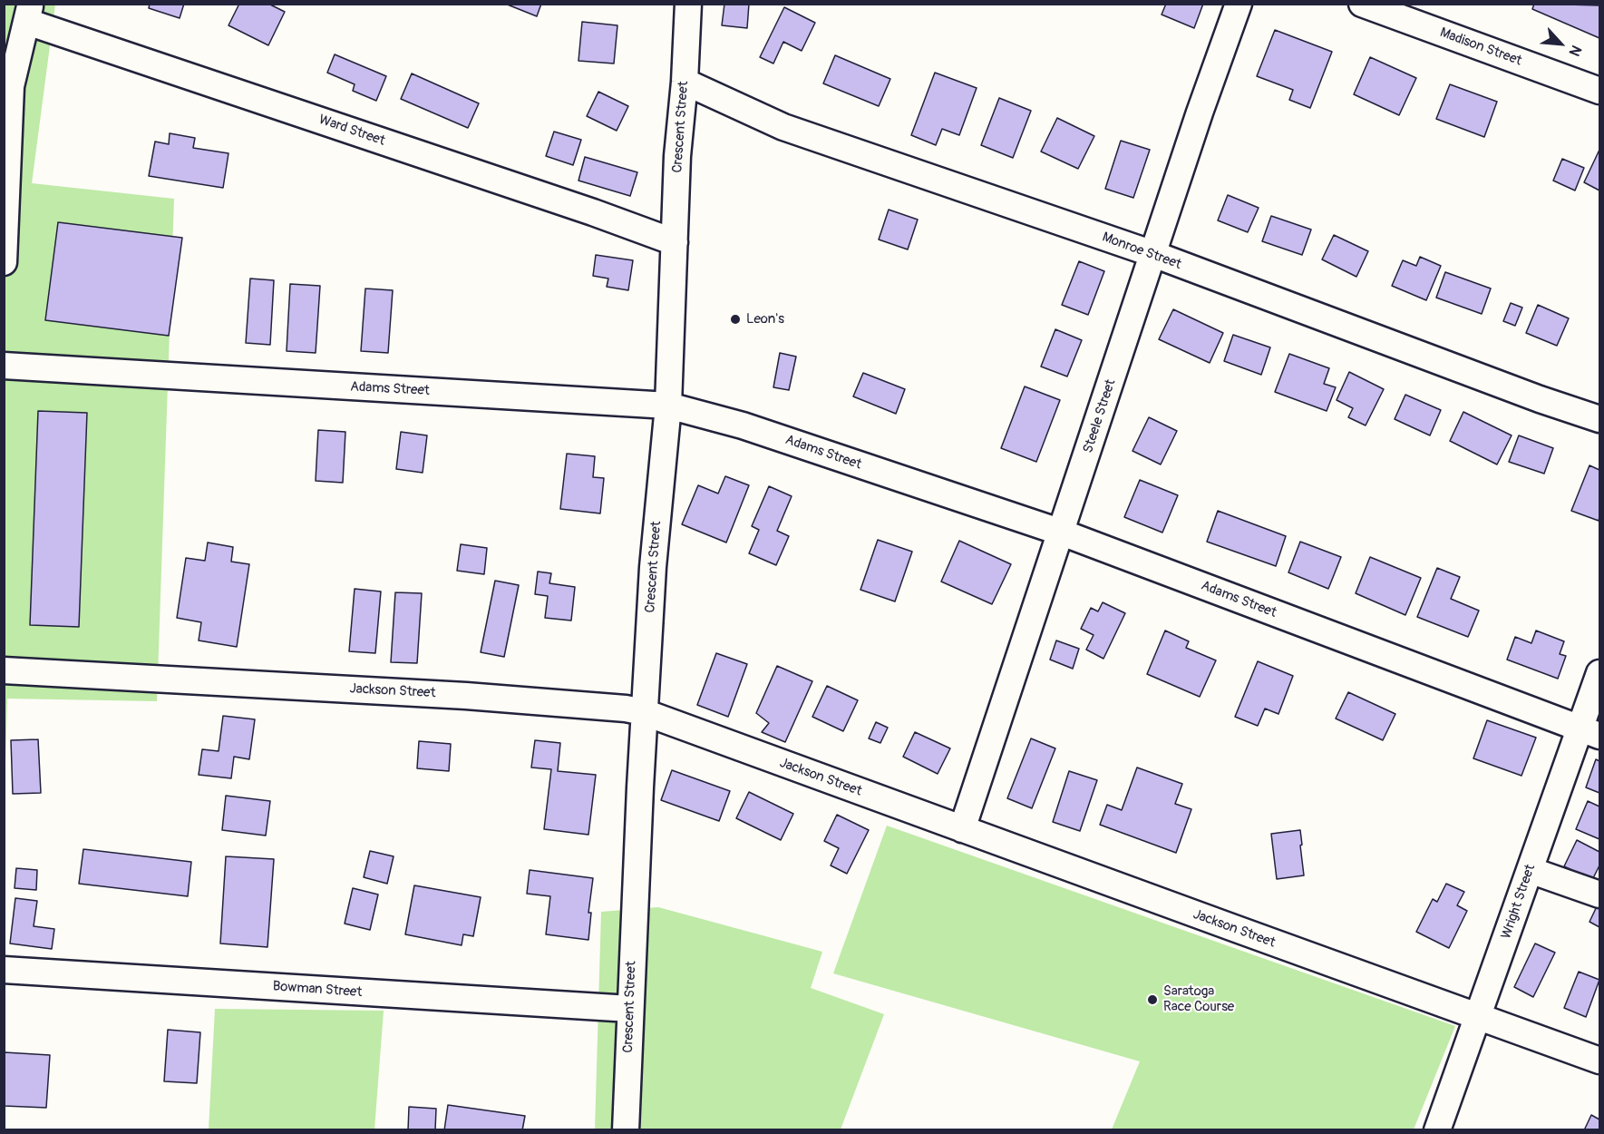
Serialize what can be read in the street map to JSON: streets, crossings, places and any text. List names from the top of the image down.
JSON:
{
  "streets": {
    "street": [
      "Madison Street",
      "Crescent Street",
      "Ward Street",
      "Monroe Street",
      "Adams Street",
      "Steele Street",
      "Jackson Street",
      "Wright Street",
      "Bowman Street"
    ]
  },
  "crossings": [
    ["Crescent Street", "Ward Street"],
    ["Crescent Street", "Monroe Street"],
    ["Crescent Street", "Adams Street"],
    ["Crescent Street", "Jackson Street"],
    ["Crescent Street", "Bowman Street"],
    ["Monroe Street", "Steele Street"],
    ["Adams Street", "Steele Street"],
    ["Adams Street", "Wright Street"],
    ["Steele Street", "Jackson Street"],
    ["Jackson Street", "Wright Street"]
  ],
  "places": ["Leon's", "Saratoga Race Course"],
  "north": "bottom right"
}
